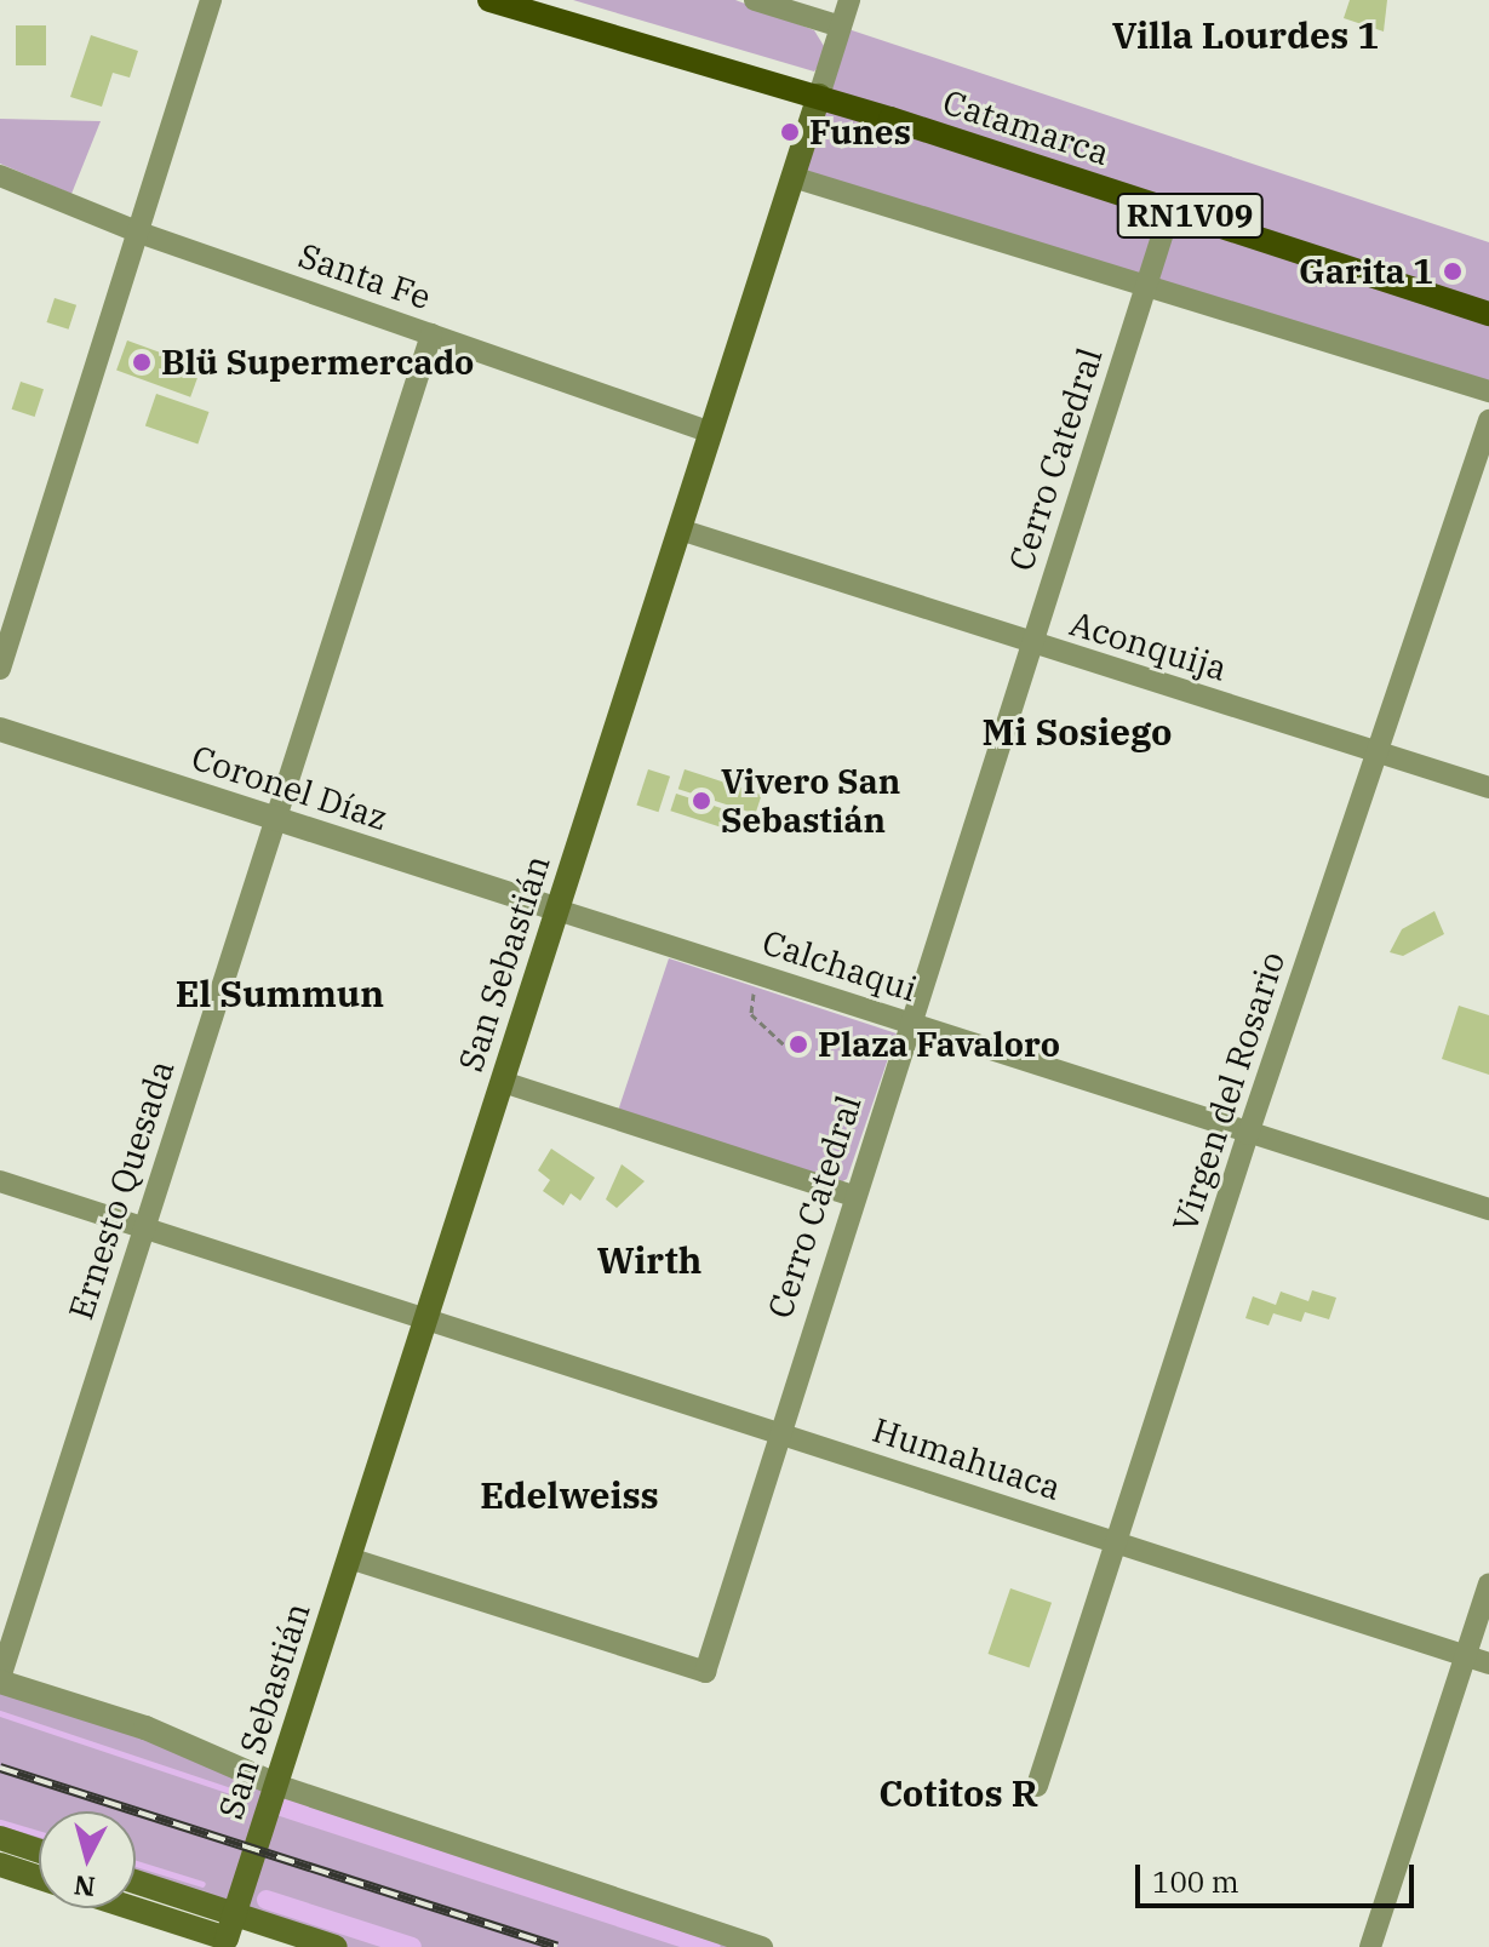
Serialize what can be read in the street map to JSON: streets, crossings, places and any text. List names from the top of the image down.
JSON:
{
  "streets": {
    "main road": ["Catamarca", "RN1V09", "San Sebastián"],
    "street": [
      "Santa Fe",
      "Cerro Catedral",
      "Aconquija",
      "Coronel Díaz",
      "Calchaqui",
      "Virgen del Rosario",
      "Ernesto Quesada",
      "Humahuaca"
    ]
  },
  "crossings": [
    ["Catamarca", "RN1V09"],
    ["Catamarca", "Cerro Catedral"],
    ["Catamarca", "San Sebastián"],
    ["RN1V09", "San Sebastián"],
    ["Santa Fe", "San Sebastián"],
    ["Santa Fe", "Ernesto Quesada"],
    ["Cerro Catedral", "Aconquija"],
    ["Cerro Catedral", "San Sebastián"],
    ["Cerro Catedral", "Calchaqui"],
    ["Cerro Catedral", "Humahuaca"],
    ["Aconquija", "San Sebastián"],
    ["Aconquija", "Virgen del Rosario"],
    ["Coronel Díaz", "San Sebastián"],
    ["Coronel Díaz", "Calchaqui"],
    ["Coronel Díaz", "Ernesto Quesada"],
    ["San Sebastián", "Calchaqui"],
    ["San Sebastián", "Humahuaca"],
    ["Calchaqui", "Virgen del Rosario"],
    ["Virgen del Rosario", "Humahuaca"],
    ["Ernesto Quesada", "Humahuaca"]
  ],
  "districts": [
    "Villa Lourdes 1",
    "Mi Sosiego",
    "El Summun",
    "Wirth",
    "Edelweiss",
    "Cotitos R"
  ],
  "places": [
    "Funes",
    "Garita 1",
    "Blü Supermercado",
    "Vivero San Sebastián",
    "Plaza Favaloro"
  ],
  "scale_bar": "100 m",
  "north": "bottom"
}
